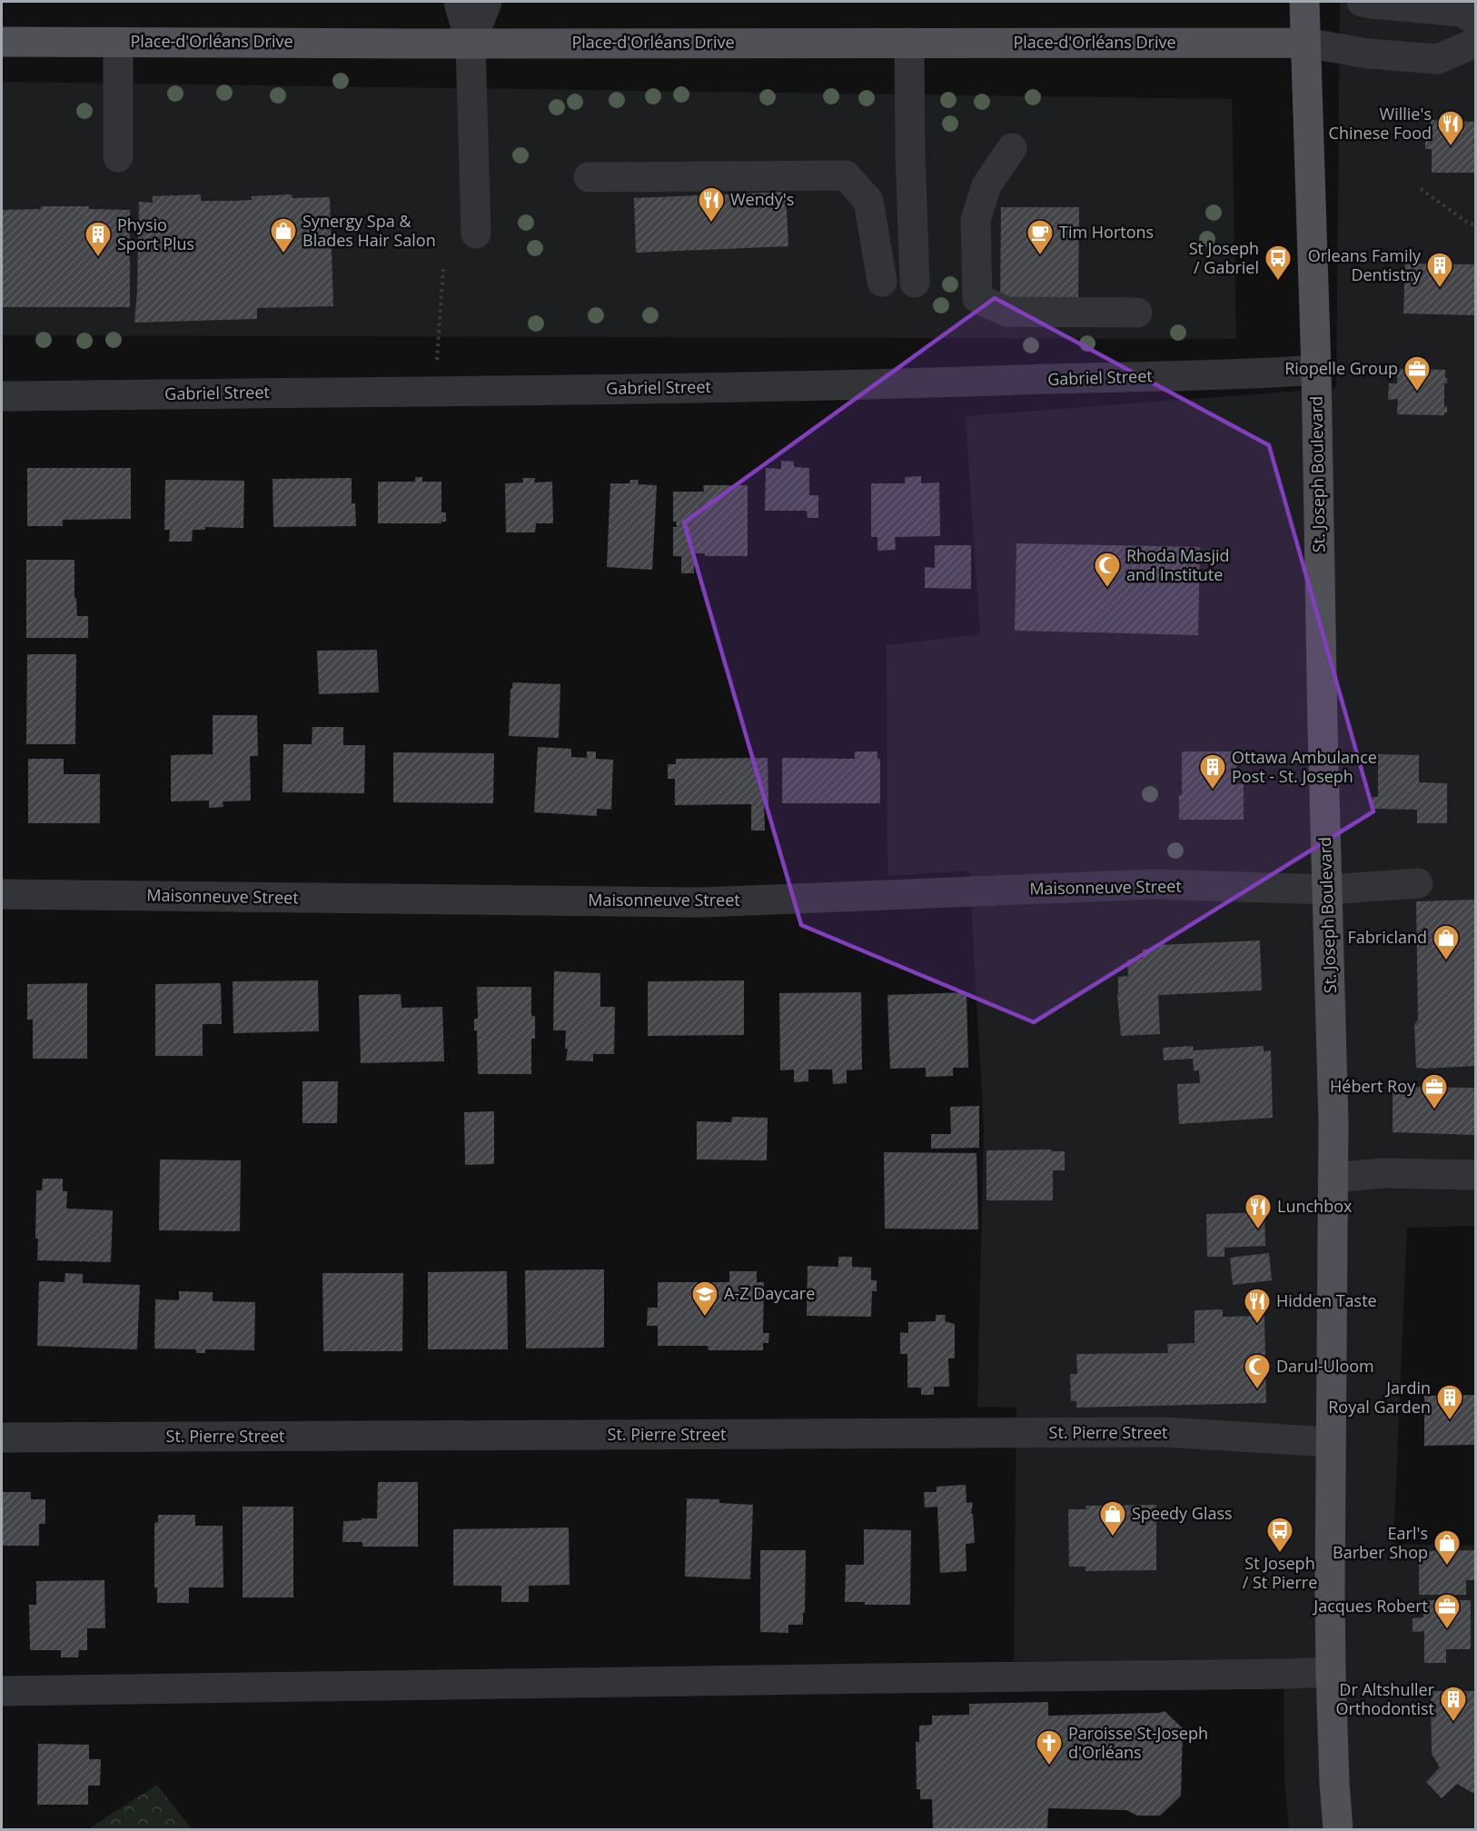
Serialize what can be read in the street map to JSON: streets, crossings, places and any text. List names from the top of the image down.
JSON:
{
  "streets": {
    "main road": ["Place-d'Orléans Drive", "St. Joseph Boulevard"],
    "street": ["Gabriel Street", "Maisonneuve Street", "St. Pierre Street"]
  },
  "crossings": [
    ["Place-d'Orléans Drive", "St. Joseph Boulevard"],
    ["Gabriel Street", "St. Joseph Boulevard"],
    ["St. Joseph Boulevard", "Maisonneuve Street"],
    ["St. Joseph Boulevard", "St. Pierre Street"]
  ],
  "places": {
    "restaurant": [
      "Willie's Chinese Food",
      "Wendy's",
      "Lunchbox",
      "Hidden Taste"
    ],
    "shop": [
      "Synergy Spa & Blades Hair Salon",
      "Fabricland",
      "Speedy Glass",
      "Earl's Barber Shop"
    ],
    "cafe": ["Tim Hortons"],
    "building": [
      "Physio Sport Plus",
      "Orleans Family Dentistry",
      "Ottawa Ambulance Post - St. Joseph",
      "Jardin Royal Garden",
      "Dr Altshuller Orthodontist"
    ],
    "bus stop": ["St Joseph / Gabriel", "St Joseph / St Pierre"],
    "office": ["Riopelle Group", "Hébert Roy", "Jacques Robert"],
    "mosque": ["Rhoda Masjid and Institute", "Darul-Uloom"],
    "school or university": ["A-Z Daycare"],
    "church": ["Paroisse St-Joseph d'Orléans"]
  }
}
